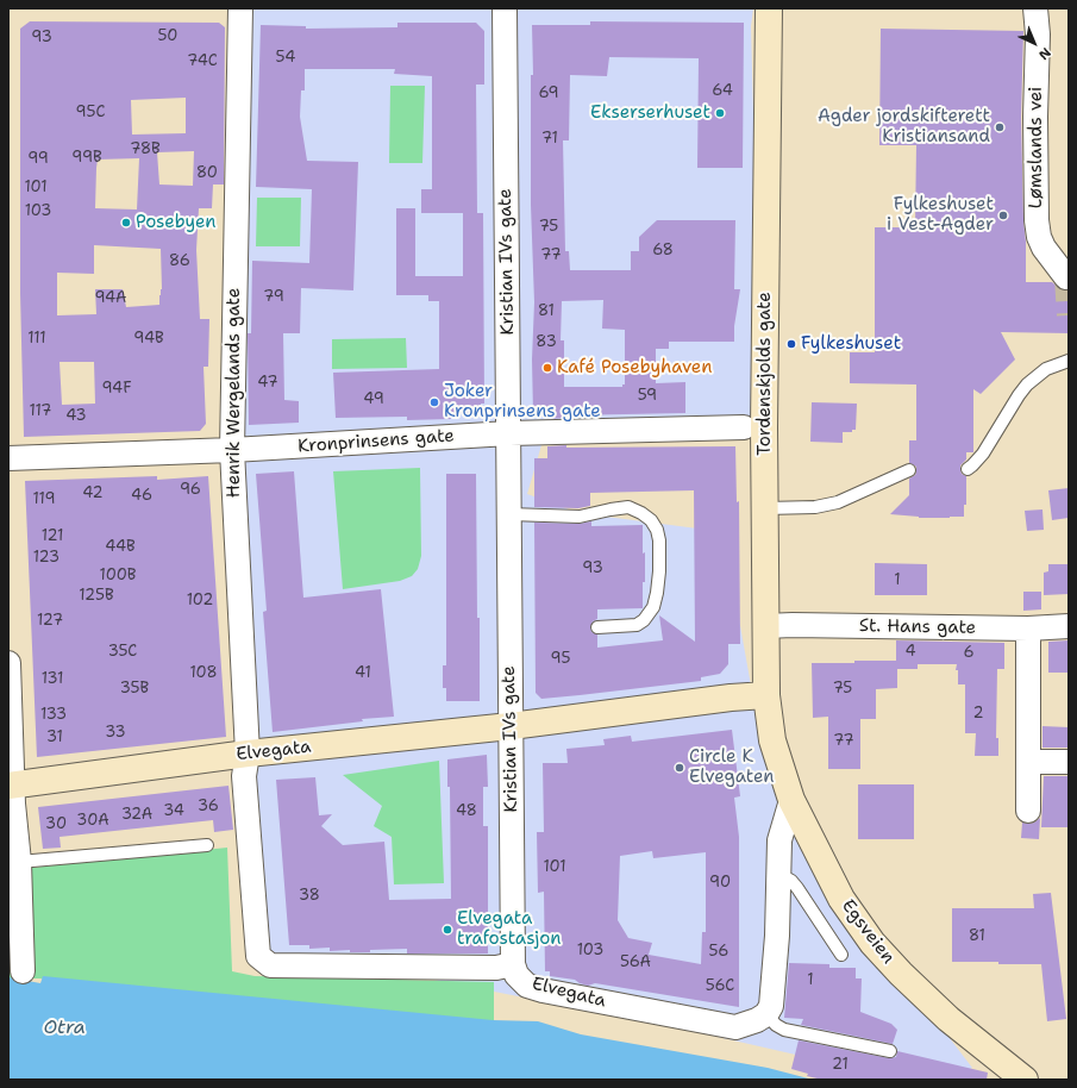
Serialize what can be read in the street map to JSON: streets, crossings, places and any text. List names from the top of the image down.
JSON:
{
  "streets": {
    "street": [
      "Lømslands vei",
      "Kristian IVs gate",
      "Tordenskjolds gate",
      "Henrik Wergelands gate",
      "Kronprinsens gate",
      "St. Hans gate",
      "Elvegata",
      "Egsveien"
    ]
  },
  "crossings": [
    ["Kristian IVs gate", "Kronprinsens gate"],
    ["Kristian IVs gate", "Elvegata"],
    ["Tordenskjolds gate", "St. Hans gate"],
    ["Tordenskjolds gate", "Elvegata"],
    ["Tordenskjolds gate", "Egsveien"],
    ["Henrik Wergelands gate", "Kronprinsens gate"],
    ["Henrik Wergelands gate", "Elvegata"]
  ],
  "water": ["Otra"],
  "places": [
    "Ekserserhuset",
    "Agder jordskifterett Kristiansand",
    "Fylkeshuset i Vest-Agder",
    "Posebyen",
    "Fylkeshuset",
    "Kafé Posebyhaven",
    "Joker Kronprinsens gate",
    "Circle K Elvegaten",
    "Elvegata trafostasjon"
  ],
  "house_numbers": [
    "50",
    "93",
    "54",
    "74C",
    "64",
    "69",
    "95C",
    "71",
    "78B",
    "99B",
    "99",
    "80",
    "101",
    "103",
    "75",
    "68",
    "77",
    "86",
    "79",
    "94A",
    "81",
    "111",
    "94B",
    "83",
    "47",
    "94F",
    "59",
    "49",
    "117",
    "43",
    "96",
    "42",
    "46",
    "119",
    "121",
    "44B",
    "123",
    "93",
    "100B",
    "1",
    "125B",
    "102",
    "127",
    "35C",
    "4",
    "6",
    "95",
    "108",
    "41",
    "131",
    "35B",
    "75",
    "2",
    "133",
    "33",
    "31",
    "77",
    "36",
    "34",
    "48",
    "32A",
    "30A",
    "30",
    "101",
    "90",
    "38",
    "81",
    "103",
    "56",
    "56A",
    "1",
    "56C",
    "21"
  ],
  "north": "bottom right"
}
